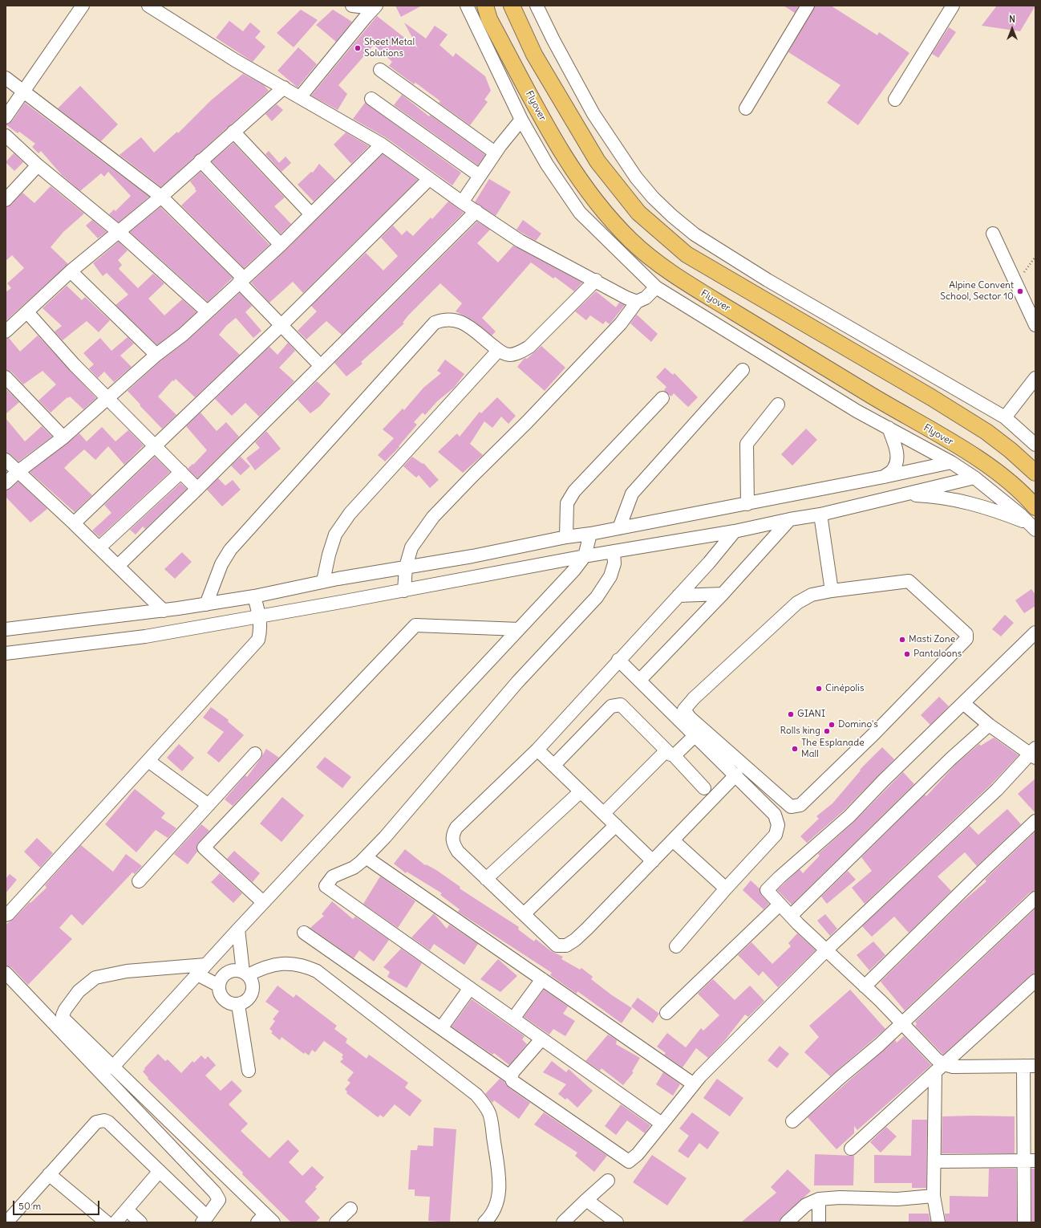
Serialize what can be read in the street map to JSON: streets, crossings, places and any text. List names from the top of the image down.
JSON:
{
  "streets": {
    "main road": ["Flyover"]
  },
  "places": [
    "Sheet Metal Solutions",
    "Alpine Convent School, Sector 10",
    "Masti Zone",
    "Pantaloons",
    "Cinépolis",
    "GIANI",
    "Domino's",
    "Rolls king",
    "The Esplanade Mall"
  ],
  "scale_bar": "50 m",
  "north": "top"
}
